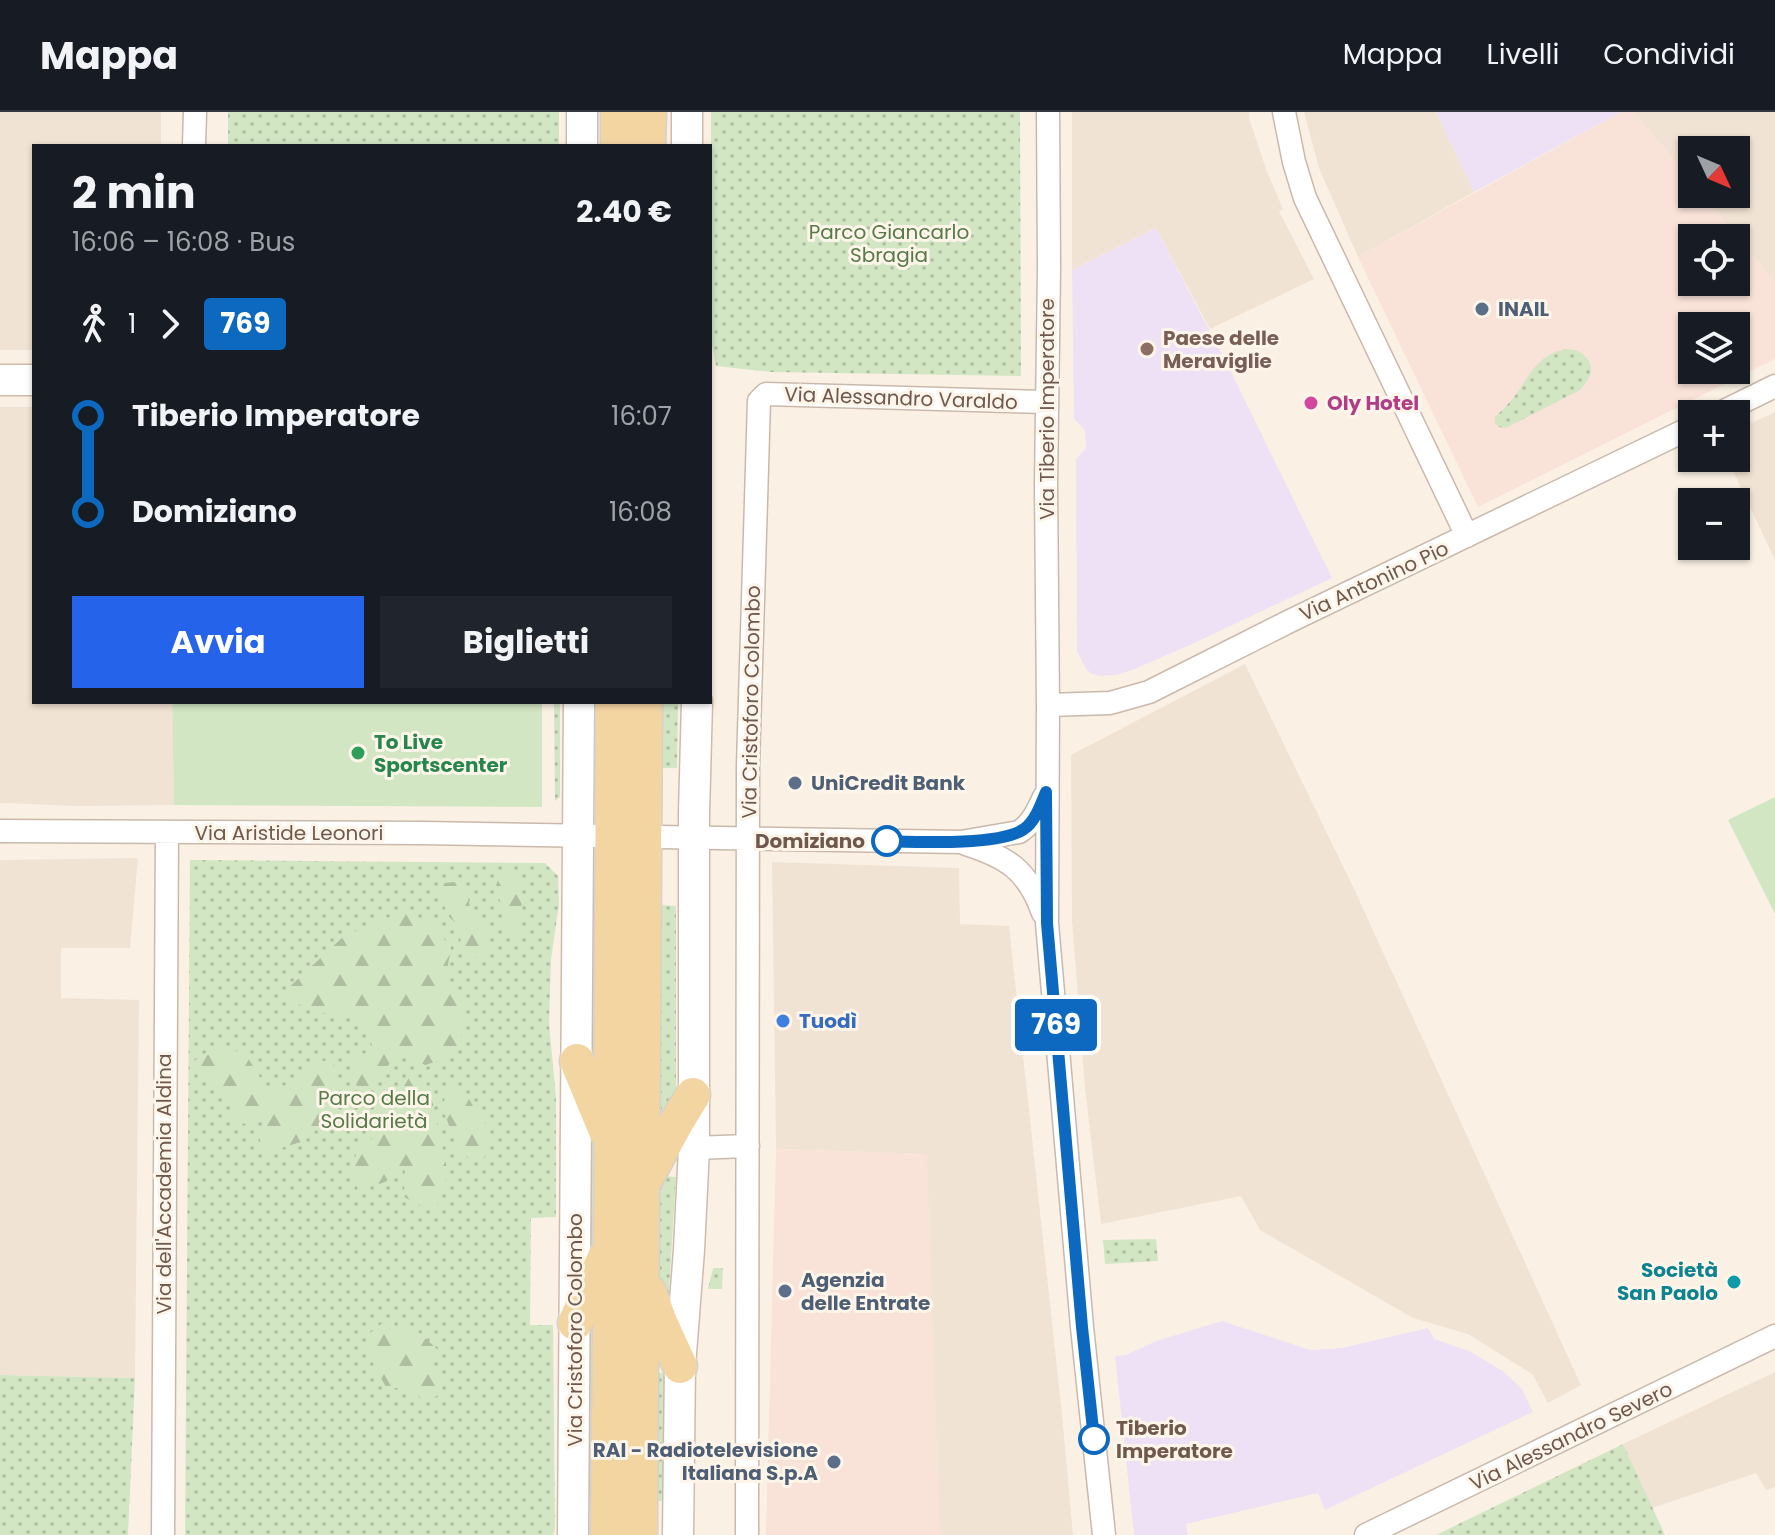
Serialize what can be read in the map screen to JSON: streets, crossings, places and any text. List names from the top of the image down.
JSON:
{
  "streets": {
    "main road": ["Via Cristoforo Colombo"],
    "street": [
      "Via Alessandro Varaldo",
      "Via Tiberio Imperatore",
      "Via Antonino Pio",
      "Via Aristide Leonori",
      "Via dell'Accademia Aldina",
      "Via Alessandro Severo"
    ]
  },
  "crossings": [
    ["Via Alessandro Varaldo", "Via Tiberio Imperatore"],
    ["Via Alessandro Varaldo", "Via Cristoforo Colombo"],
    ["Via Tiberio Imperatore", "Via Antonino Pio"],
    ["Via Cristoforo Colombo", "Via Aristide Leonori"],
    ["Via Aristide Leonori", "Via dell'Accademia Aldina"]
  ],
  "parks": ["Parco Giancarlo Sbragia", "Parco della Solidarietà"],
  "places": [
    "INAIL",
    "Paese delle Meraviglie",
    "Oly Hotel",
    "To Live Sportscenter",
    "UniCredit Bank",
    "Domiziano",
    "Tuodì",
    "Società San Paolo",
    "Agenzia delle Entrate",
    "Tiberio Imperatore",
    "RAI - Radiotelevisione Italiana S.p.A"
  ],
  "lines": ["bus line 769"],
  "north": "bottom right",
  "page": {
    "header": "Mappa",
    "nav": ["Mappa", "Livelli", "Condividi"],
    "on_map": "769",
    "map_buttons": ["+", "−"],
    "heading": ["2 min", "16:06 – 16:08 · Bus", "2.40 €"],
    "legs": ["1", "769"],
    "list": [
      {
        "name": "Tiberio Imperatore",
        "value": "16:07"
      },
      {
        "name": "Domiziano",
        "value": "16:08"
      }
    ],
    "buttons": ["Avvia", "Biglietti"]
  }
}
